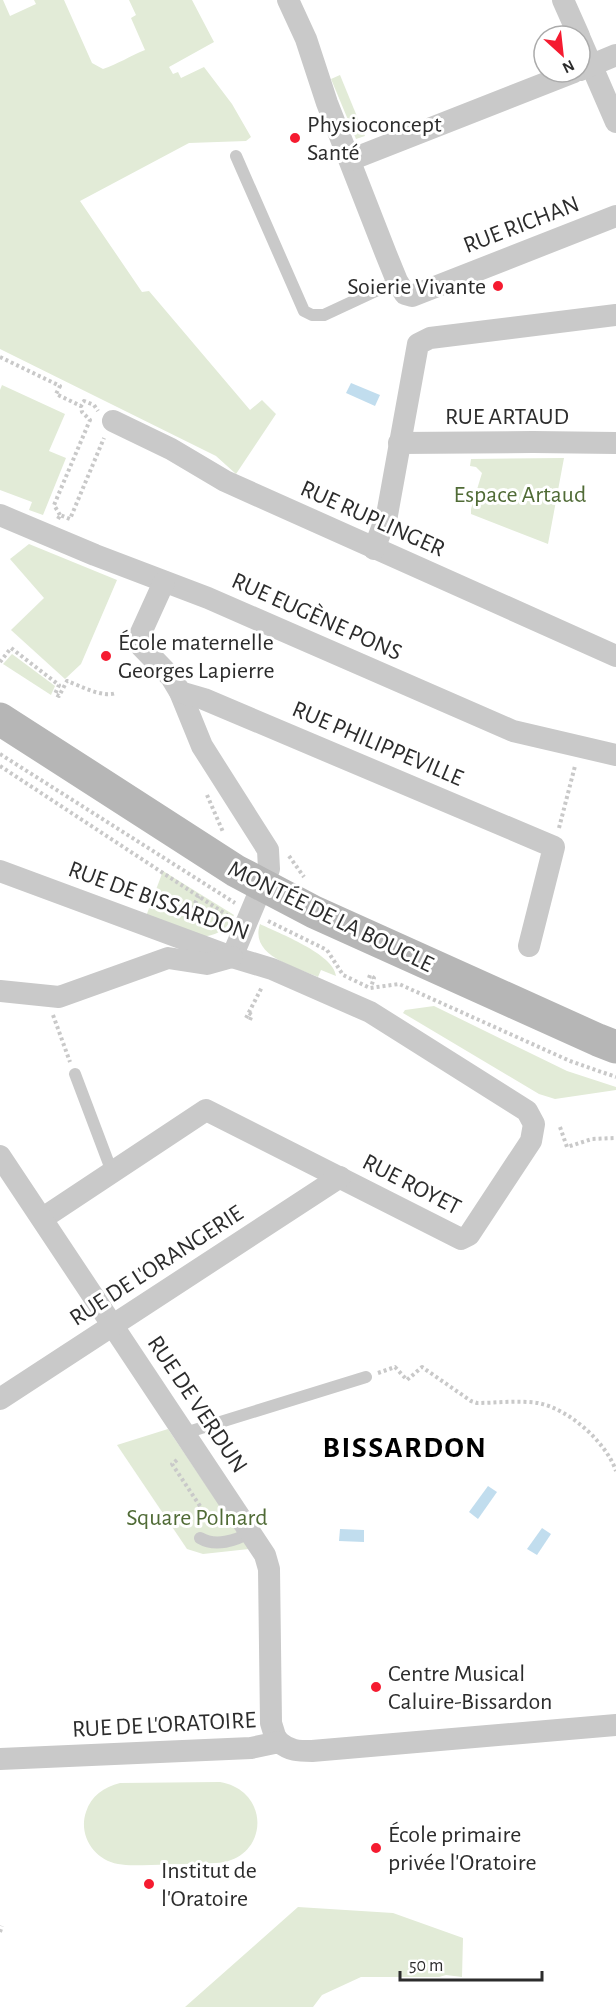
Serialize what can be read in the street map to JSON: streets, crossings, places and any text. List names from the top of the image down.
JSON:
{
  "streets": {
    "main road": ["MONTÉE DE LA BOUCLE"],
    "street": [
      "RUE RICHAN",
      "RUE ARTAUD",
      "RUE RUPLINGER",
      "RUE EUGÈNE PONS",
      "RUE PHILIPPEVILLE",
      "RUE DE BISSARDON",
      "RUE ROYET",
      "RUE DE L'ORANGERIE",
      "RUE DE VERDUN",
      "RUE DE L'ORATOIRE"
    ]
  },
  "crossings": [
    ["RUE DE BISSARDON", "RUE ROYET"],
    ["RUE ROYET", "RUE DE L'ORANGERIE"],
    ["RUE ROYET", "RUE DE VERDUN"],
    ["RUE DE L'ORANGERIE", "RUE DE VERDUN"],
    ["RUE DE VERDUN", "RUE DE L'ORATOIRE"]
  ],
  "districts": ["BISSARDON"],
  "parks": ["Espace Artaud", "Square Polnard"],
  "places": [
    "Physioconcept Santé",
    "Soierie Vivante",
    "École maternelle Georges Lapierre",
    "Centre Musical Caluire-Bissardon",
    "École primaire privée l'Oratoire",
    "Institut de l'Oratoire"
  ],
  "scale_bar": "50 m",
  "north": "bottom right"
}
